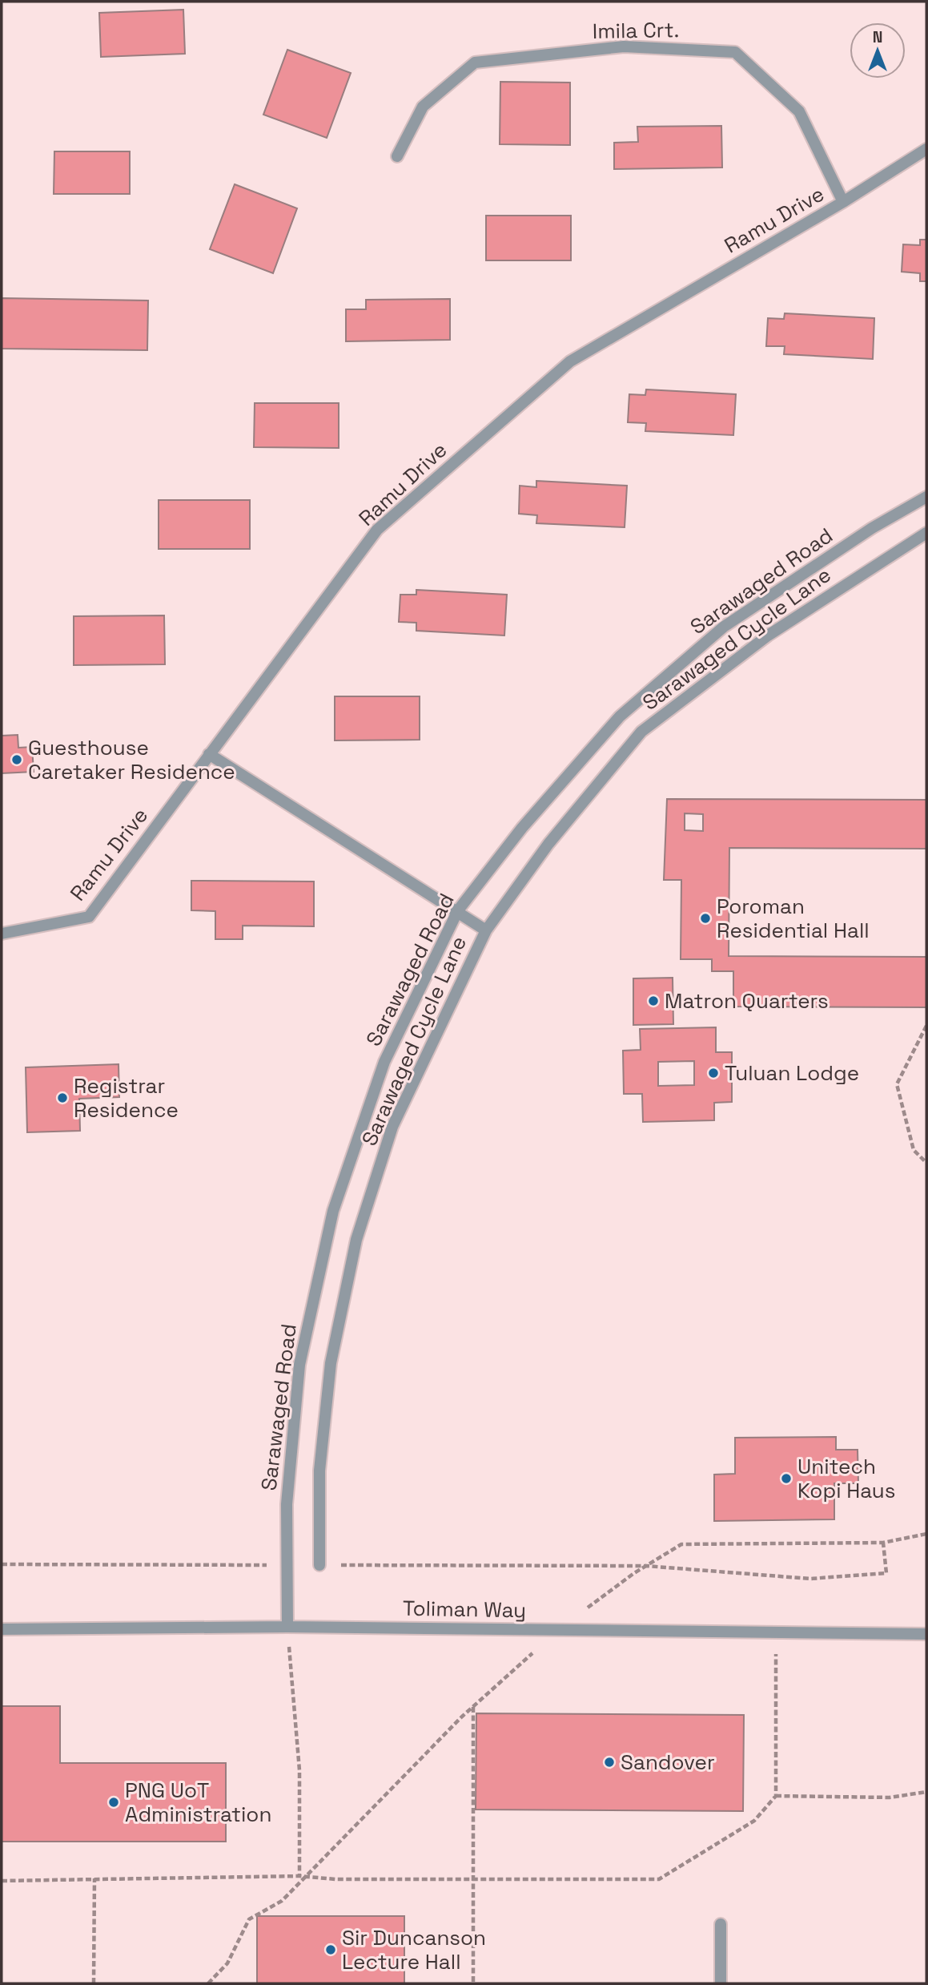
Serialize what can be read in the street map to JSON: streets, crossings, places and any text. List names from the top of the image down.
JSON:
{
  "streets": {
    "street": [
      "Imila Crt.",
      "Ramu Drive",
      "Sarawaged Road",
      "Sarawaged Cycle Lane",
      "Toliman Way"
    ]
  },
  "crossings": [
    ["Imila Crt.", "Ramu Drive"],
    ["Ramu Drive", "Sarawaged Cycle Lane"],
    ["Sarawaged Road", "Sarawaged Cycle Lane"],
    ["Sarawaged Road", "Toliman Way"]
  ],
  "places": [
    "Guesthouse Caretaker Residence",
    "Poroman Residential Hall",
    "Matron Quarters",
    "Tuluan Lodge",
    "Registrar Residence",
    "Unitech Kopi Haus",
    "Sandover",
    "PNG UoT Administration",
    "Sir Duncanson Lecture Hall"
  ],
  "north": "top"
}
